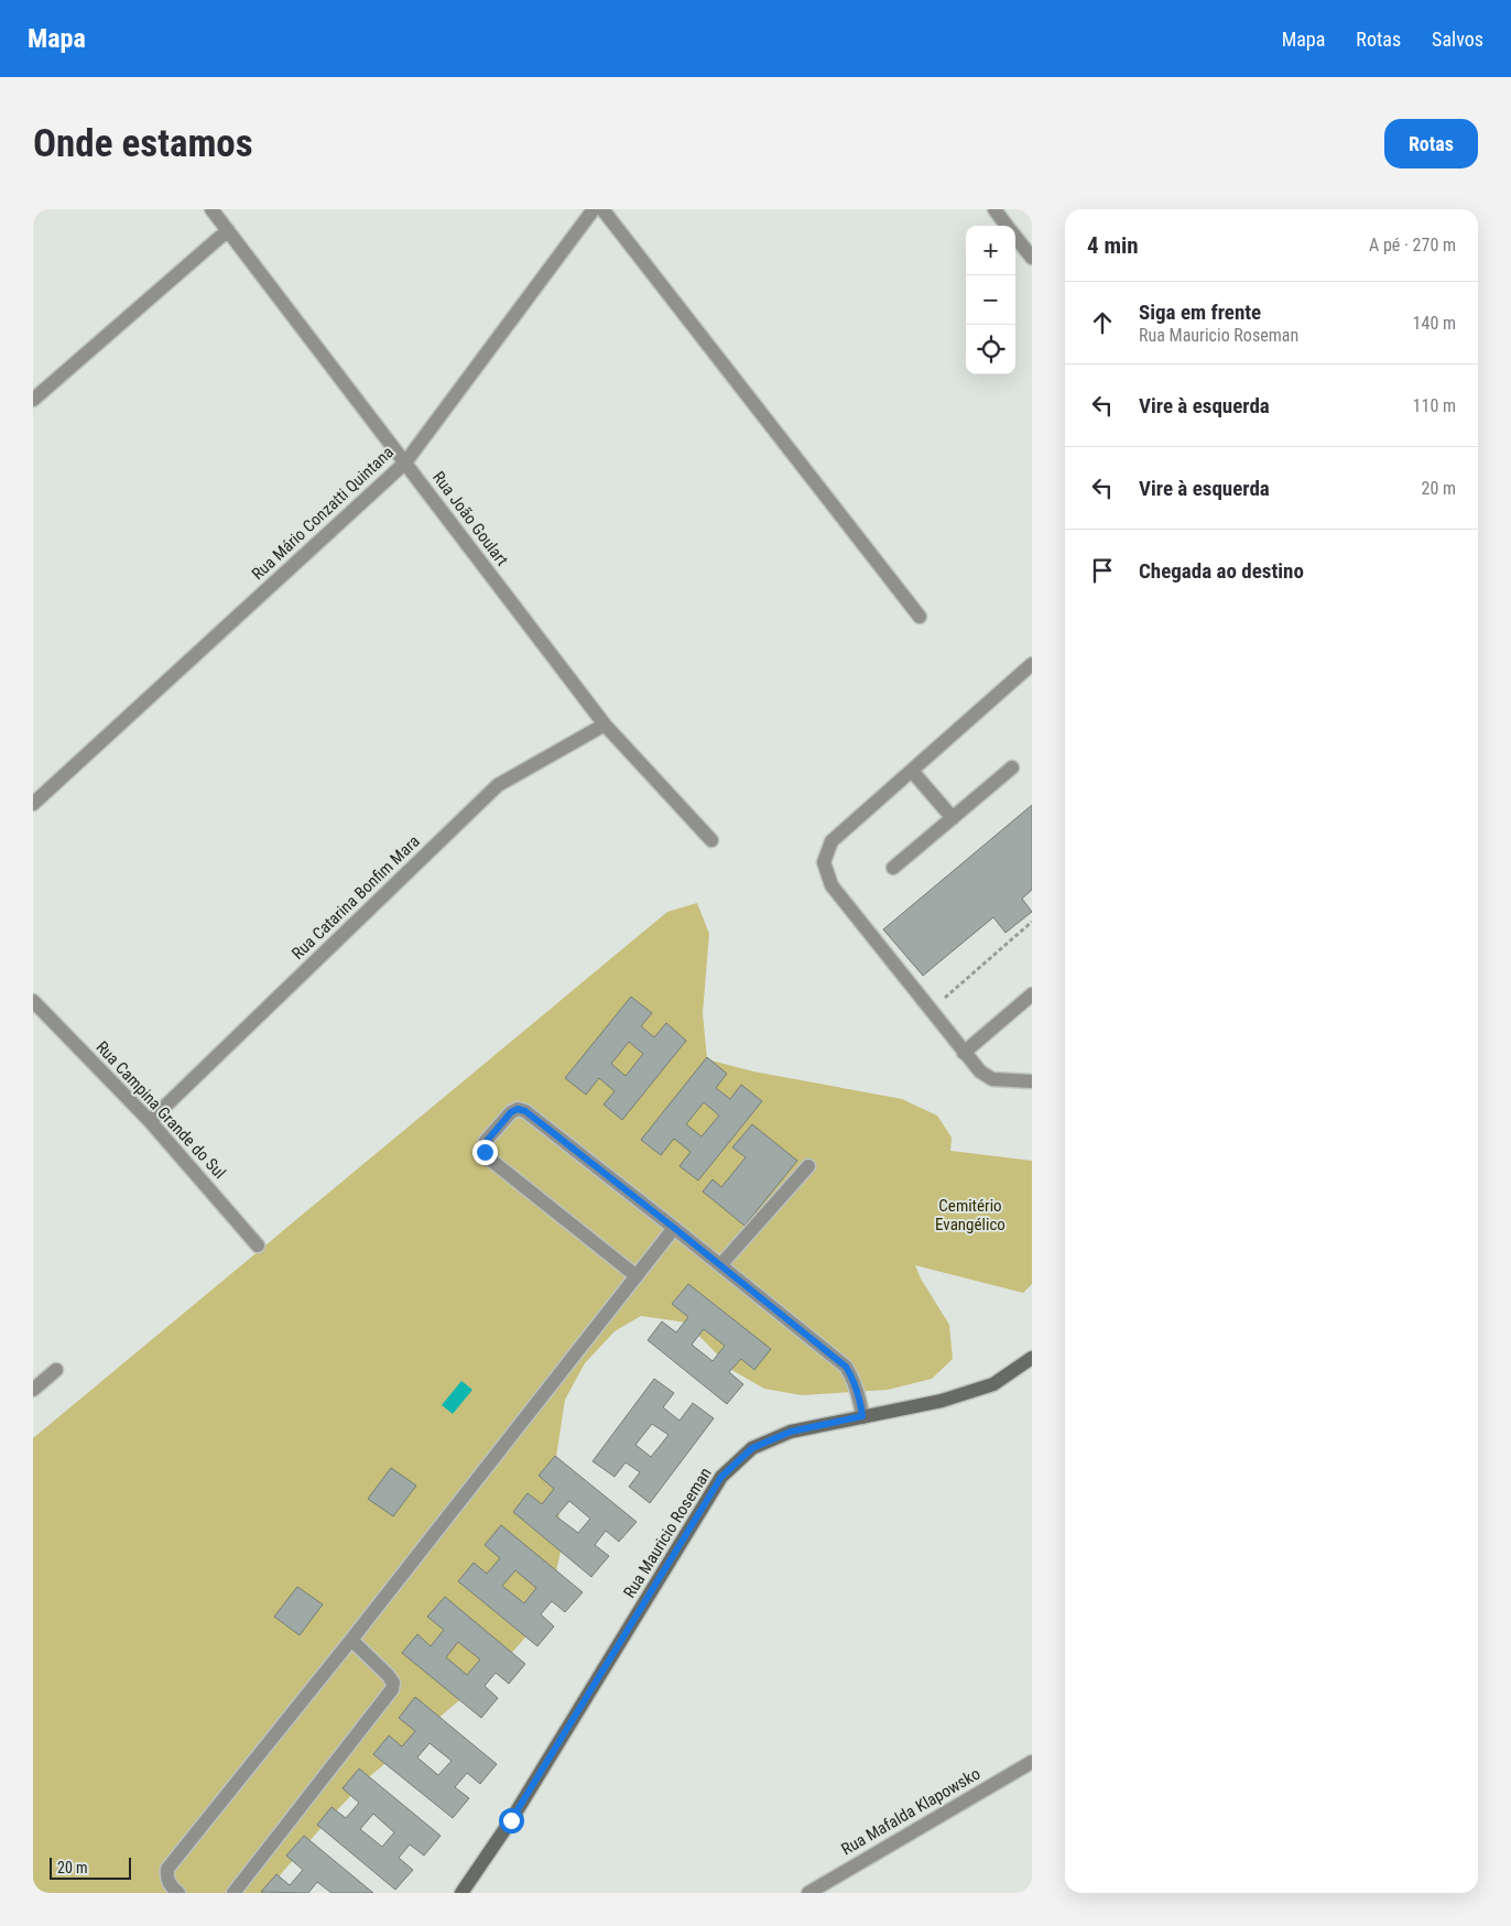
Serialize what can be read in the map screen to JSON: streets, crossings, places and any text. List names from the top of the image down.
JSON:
{
  "streets": {
    "main road": ["Rua Mauricio Roseman"],
    "street": [
      "Rua Mário Conzatti Quintana",
      "Rua João Goulart",
      "Rua Catarina Bonfim Mara",
      "Rua Campina Grande do Sul",
      "Rua Mafalda Klapowsko"
    ]
  },
  "crossings": [
    ["Rua Mário Conzatti Quintana", "Rua João Goulart"],
    ["Rua João Goulart", "Rua Catarina Bonfim Mara"],
    ["Rua Catarina Bonfim Mara", "Rua Campina Grande do Sul"]
  ],
  "parks": ["Cemitério Evangélico"],
  "scale_bar": "20 m",
  "page": {
    "header": "Mapa",
    "nav": ["Mapa", "Rotas", "Salvos"],
    "buttons": "Rotas",
    "title": "Onde estamos",
    "heading": ["4 min", "A pé · 270 m"],
    "map_buttons": ["+", "−"],
    "list": [
      ["Siga em frente", "Rua Mauricio Roseman", "140 m"],
      ["Vire à esquerda", "110 m"],
      ["Vire à esquerda", "20 m"],
      "Chegada ao destino"
    ],
    "scale": "20 m"
  }
}
